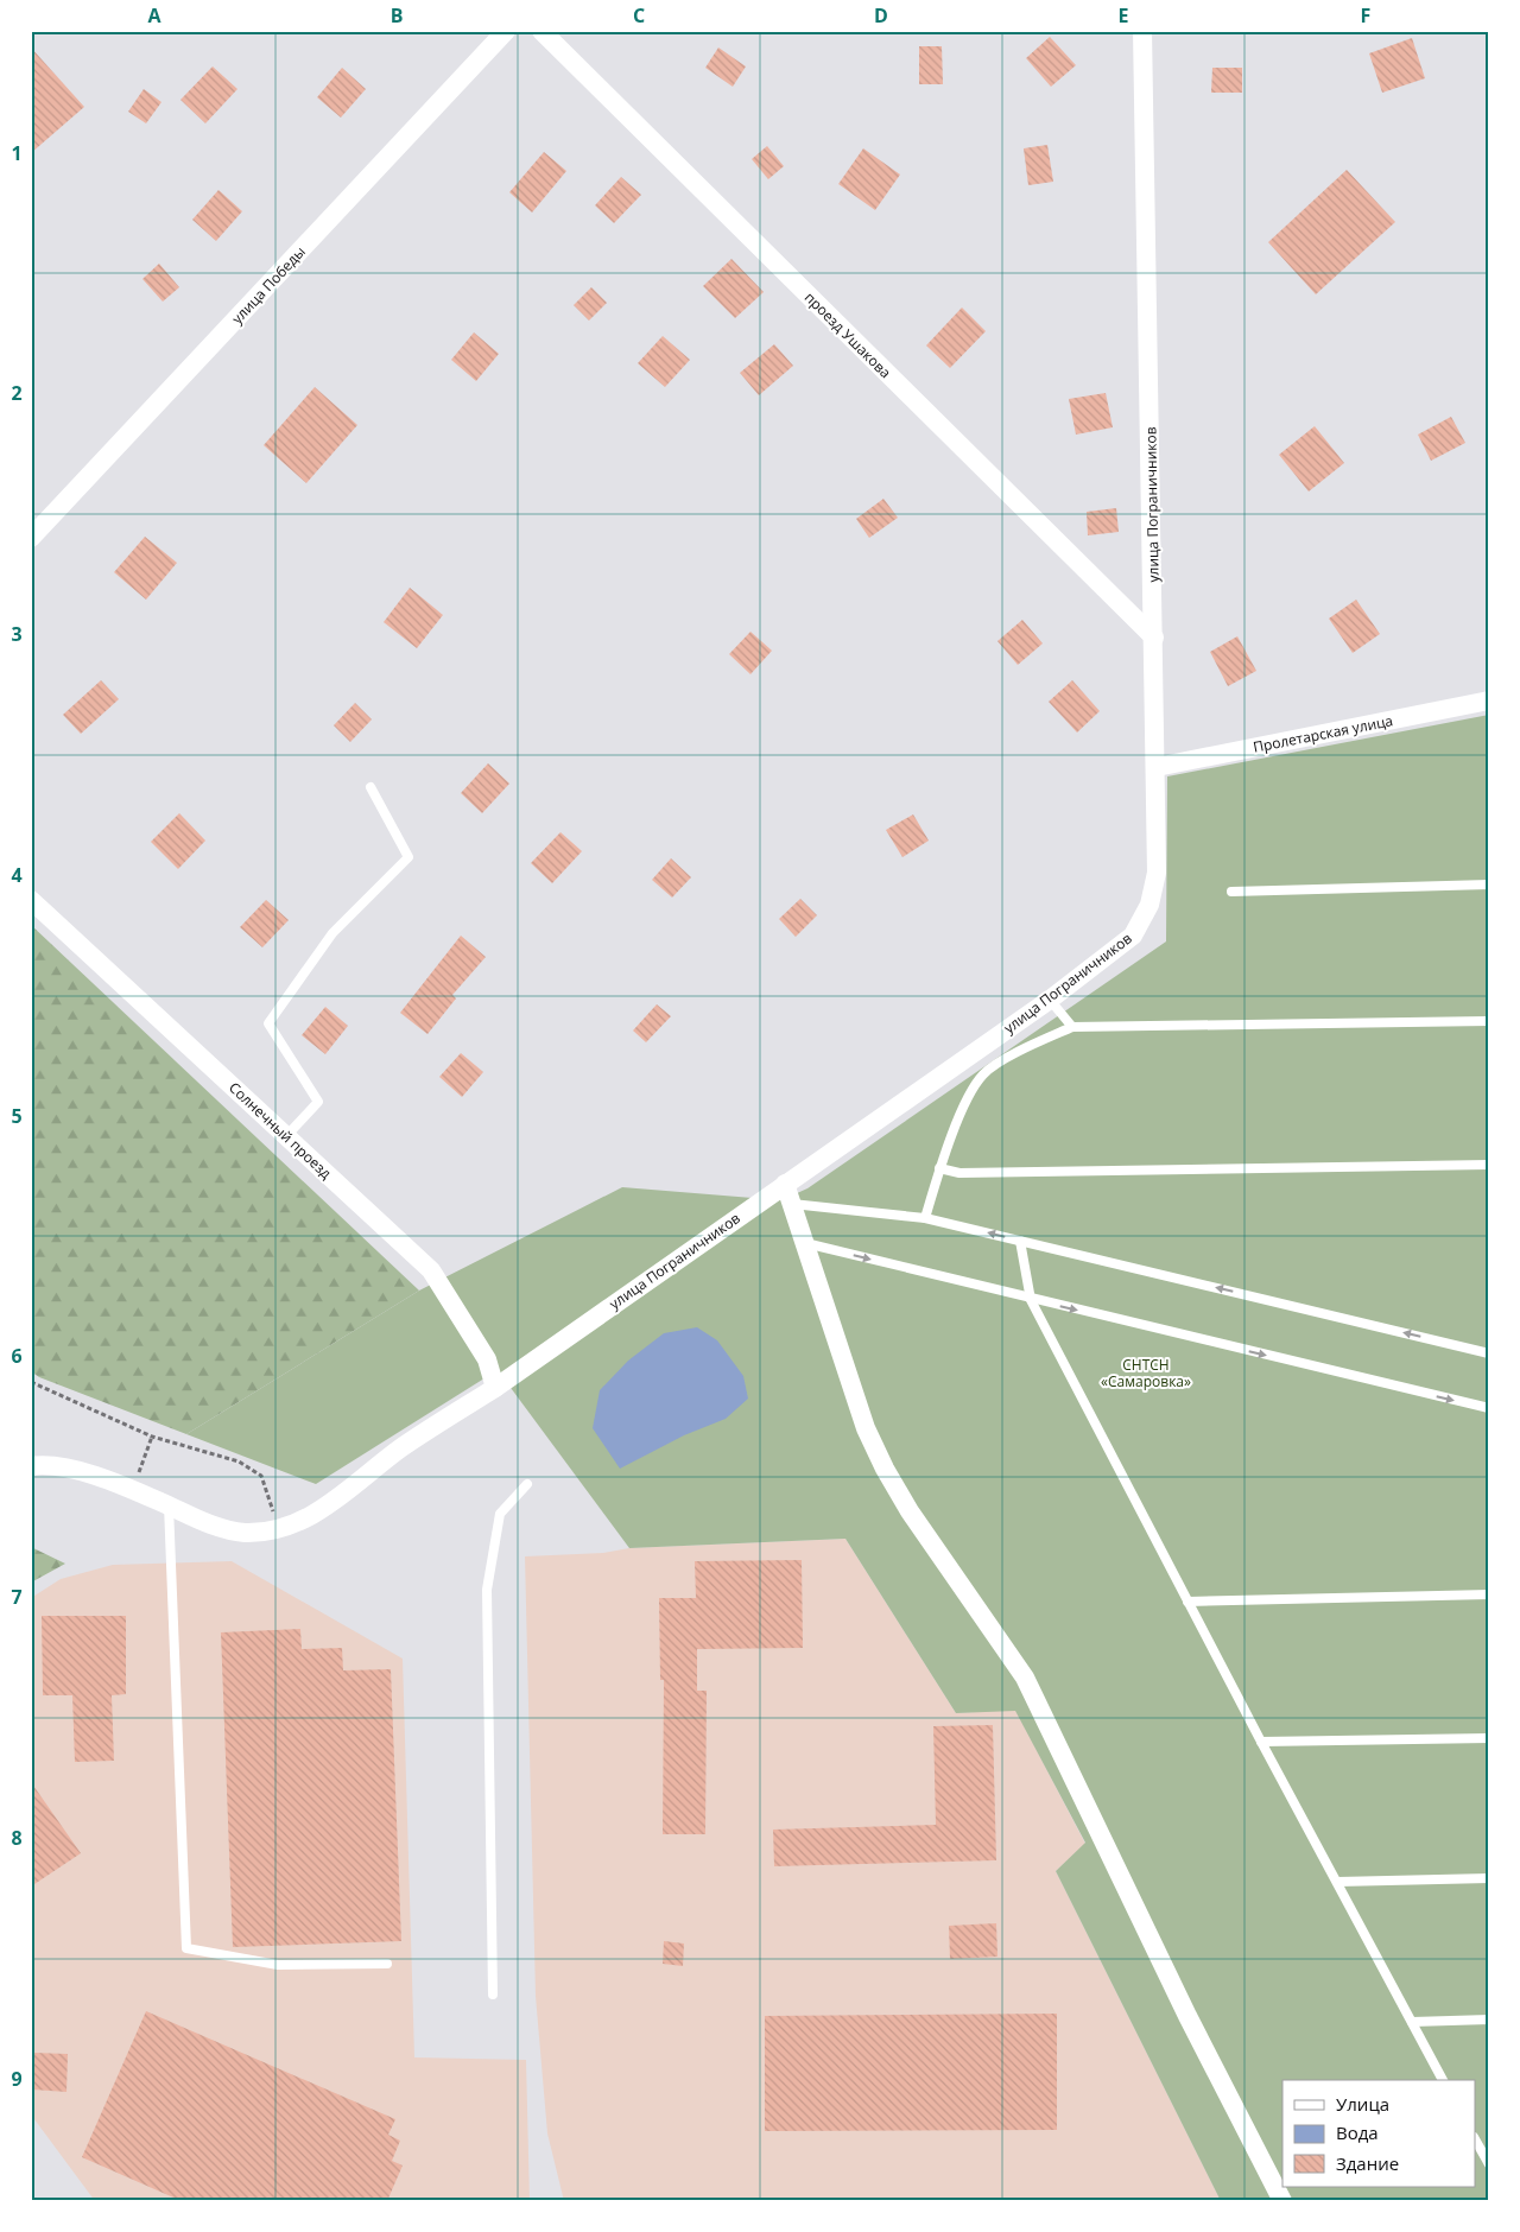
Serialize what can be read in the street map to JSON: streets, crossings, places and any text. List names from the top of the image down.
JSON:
{
  "streets": {
    "street": [
      "улица Победы",
      "проезд Ушакова",
      "улица Пограничников",
      "Пролетарская улица",
      "Солнечный проезд"
    ]
  },
  "crossings": [
    ["проезд Ушакова", "улица Пограничников"],
    ["улица Пограничников", "Пролетарская улица"],
    ["улица Пограничников", "Солнечный проезд"]
  ],
  "parks": ["СНТСН «Самаровка»"],
  "legend": ["Улица", "Вода", "Здание"],
  "grid": {
    "columns": [
      "A",
      "B",
      "C",
      "D",
      "E",
      "F"
    ],
    "rows": [
      "1",
      "2",
      "3",
      "4",
      "5",
      "6",
      "7",
      "8",
      "9"
    ]
  }
}
